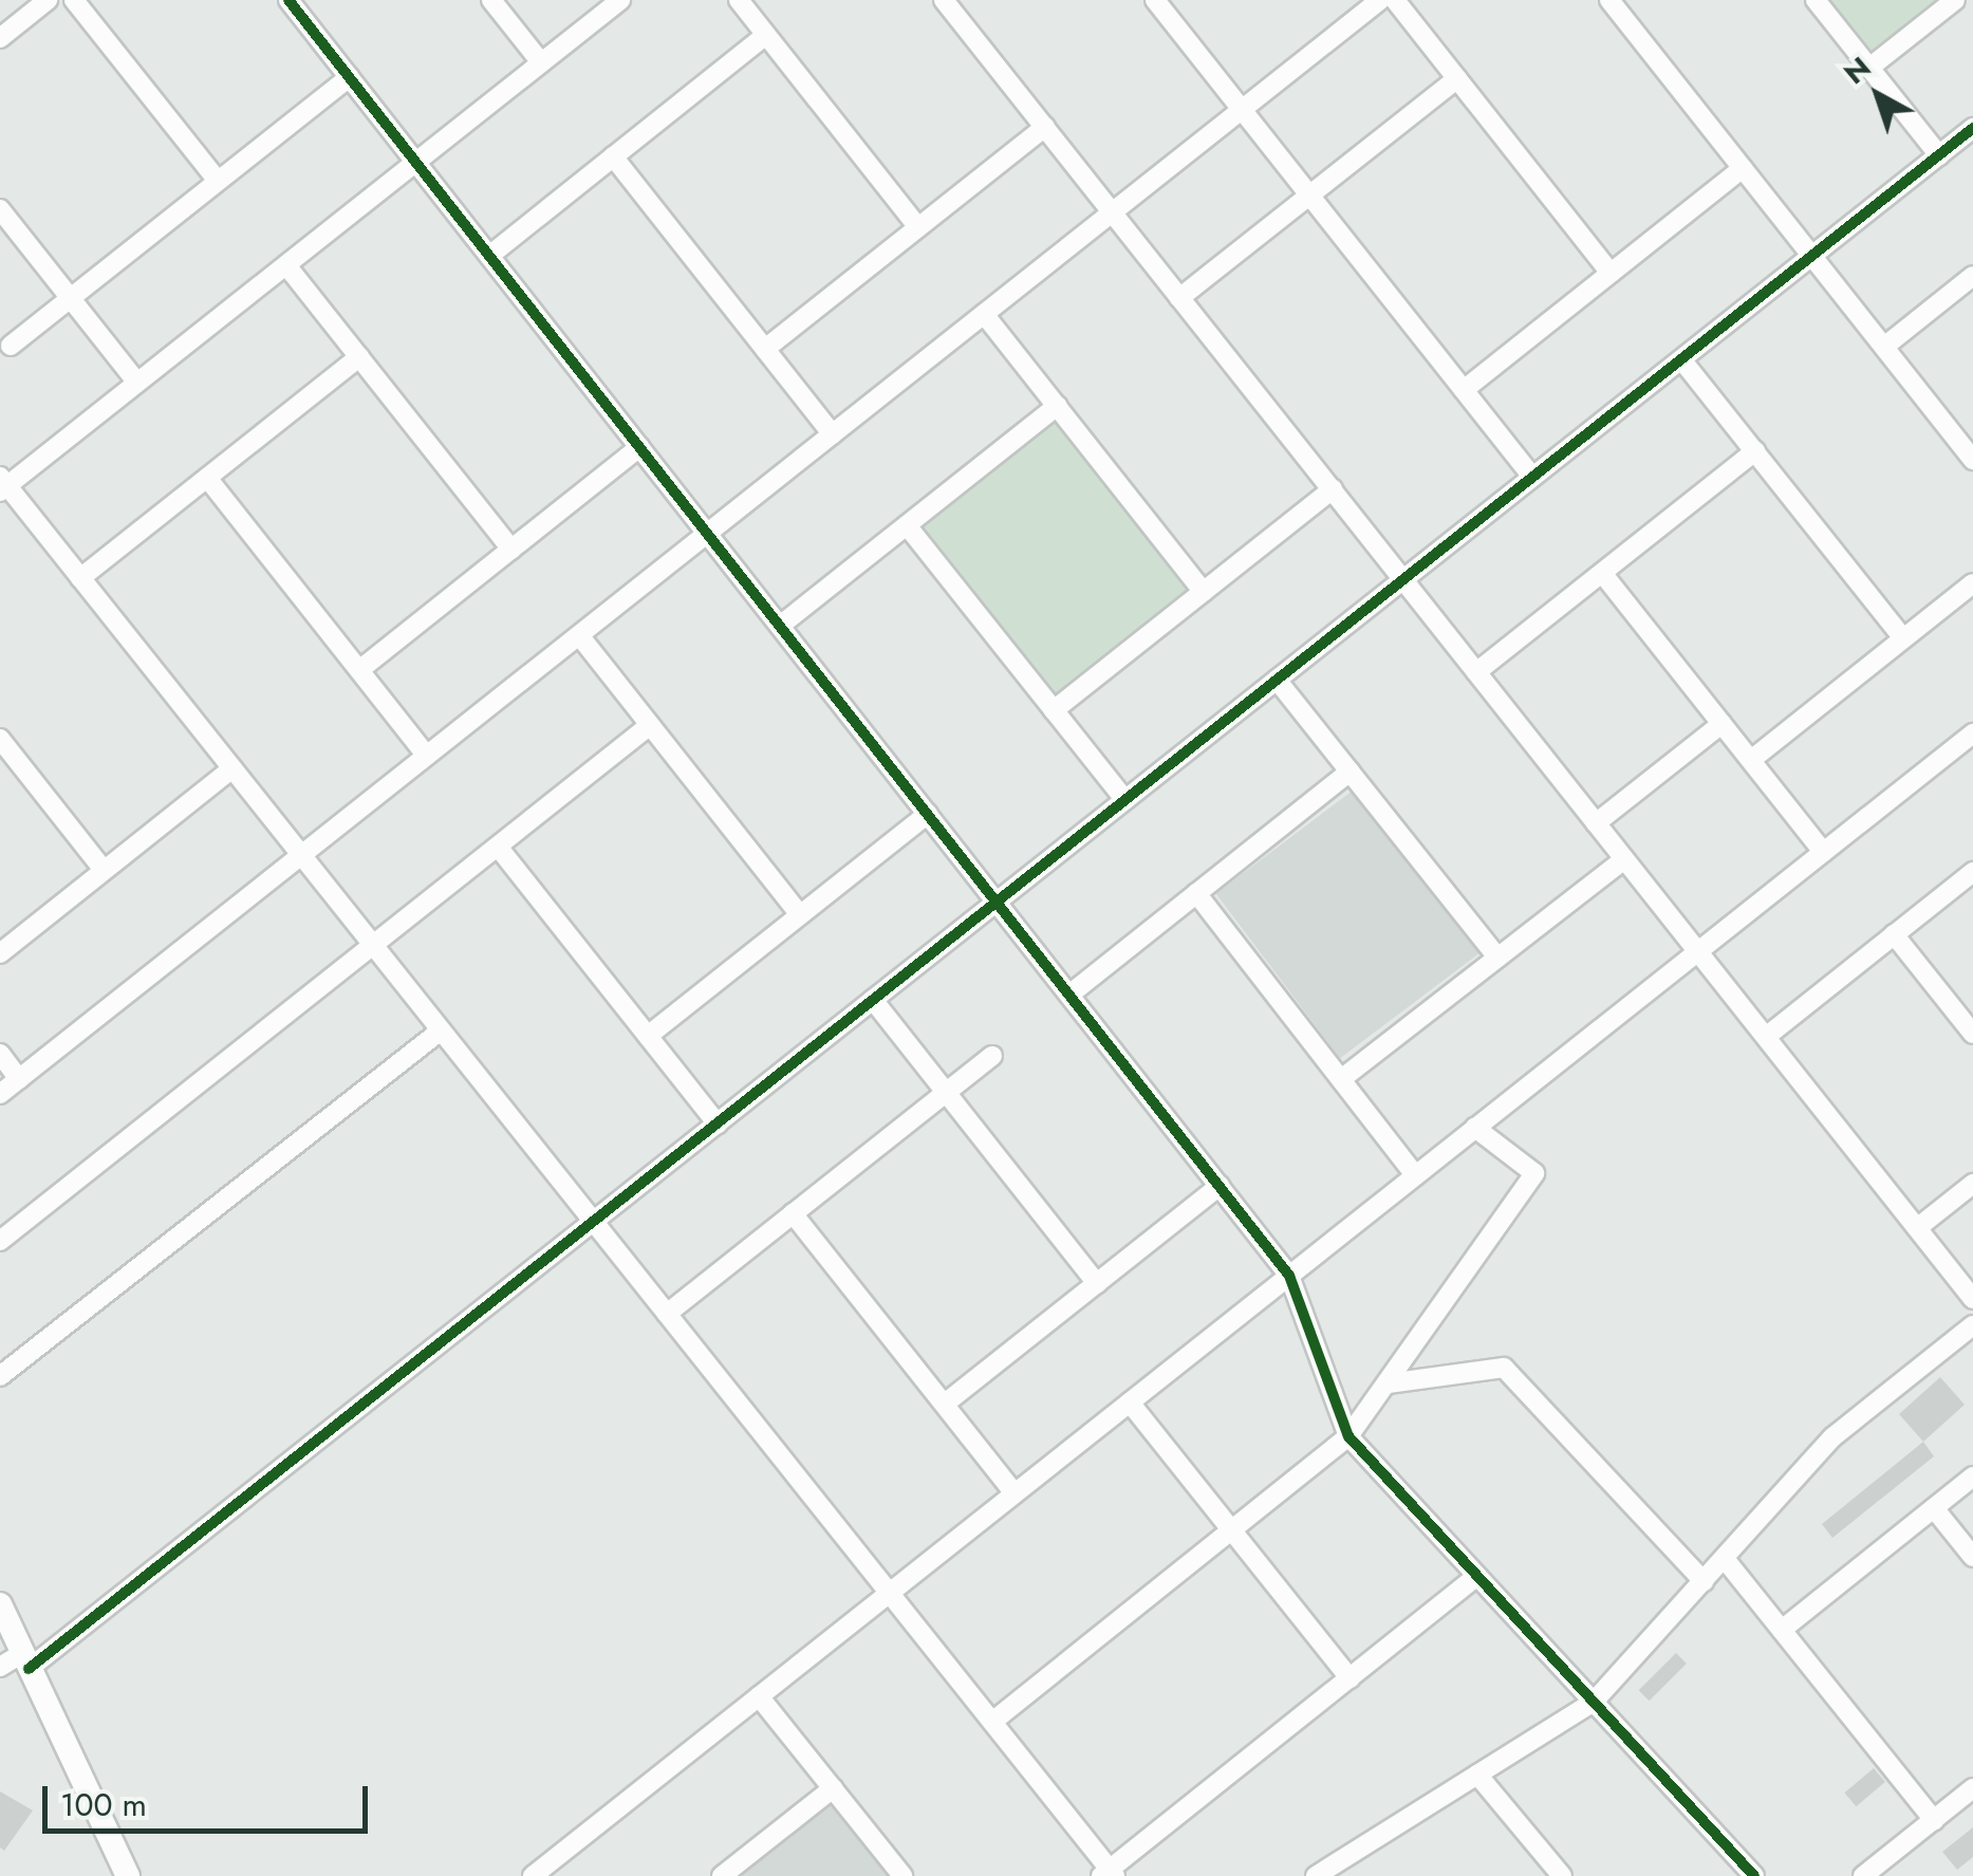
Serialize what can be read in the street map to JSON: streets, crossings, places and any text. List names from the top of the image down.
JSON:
{
  "scale_bar": "100 m",
  "north": "top left"
}
